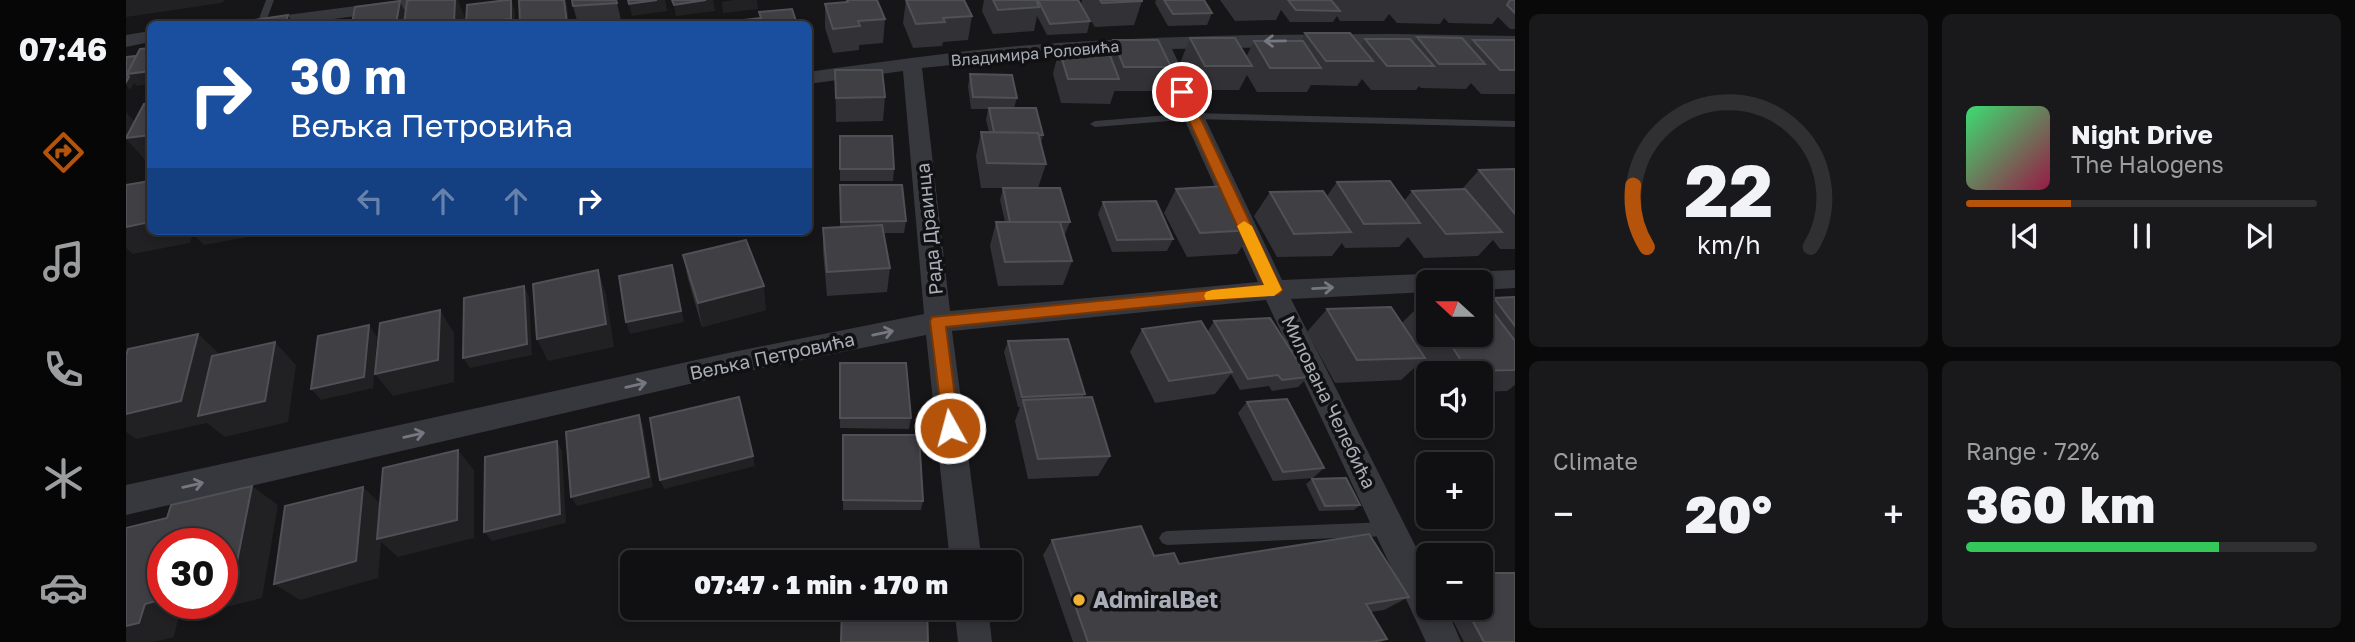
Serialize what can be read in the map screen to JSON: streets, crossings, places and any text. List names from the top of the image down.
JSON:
{
  "streets": {
    "street": [
      "Владимира Роловића",
      "Рада Драинца",
      "Вељка Петровића",
      "Милована Челебића"
    ]
  },
  "crossings": [
    ["Владимира Роловића", "Рада Драинца"],
    ["Владимира Роловића", "Милована Челебића"],
    ["Рада Драинца", "Вељка Петровића"],
    ["Вељка Петровића", "Милована Челебића"]
  ],
  "one_way": ["Владимира Роловића", "Вељка Петровића"],
  "places": ["AdmiralBet"],
  "north": "left",
  "page": {
    "tabs": "07:46",
    "turn": ["30 m", "Вељка Петровића"],
    "song": ["Night Drive", "The Halogens"],
    "map_buttons": ["+", "−"],
    "tile": [
      "Climate",
      ["Range · 72%", "360 km"]
    ],
    "heat": ["−", "20°", "+"],
    "limit": "30",
    "trip": "07:47 · 1 min · 170 m",
    "gauge": ["22", "km/h"]
  }
}
